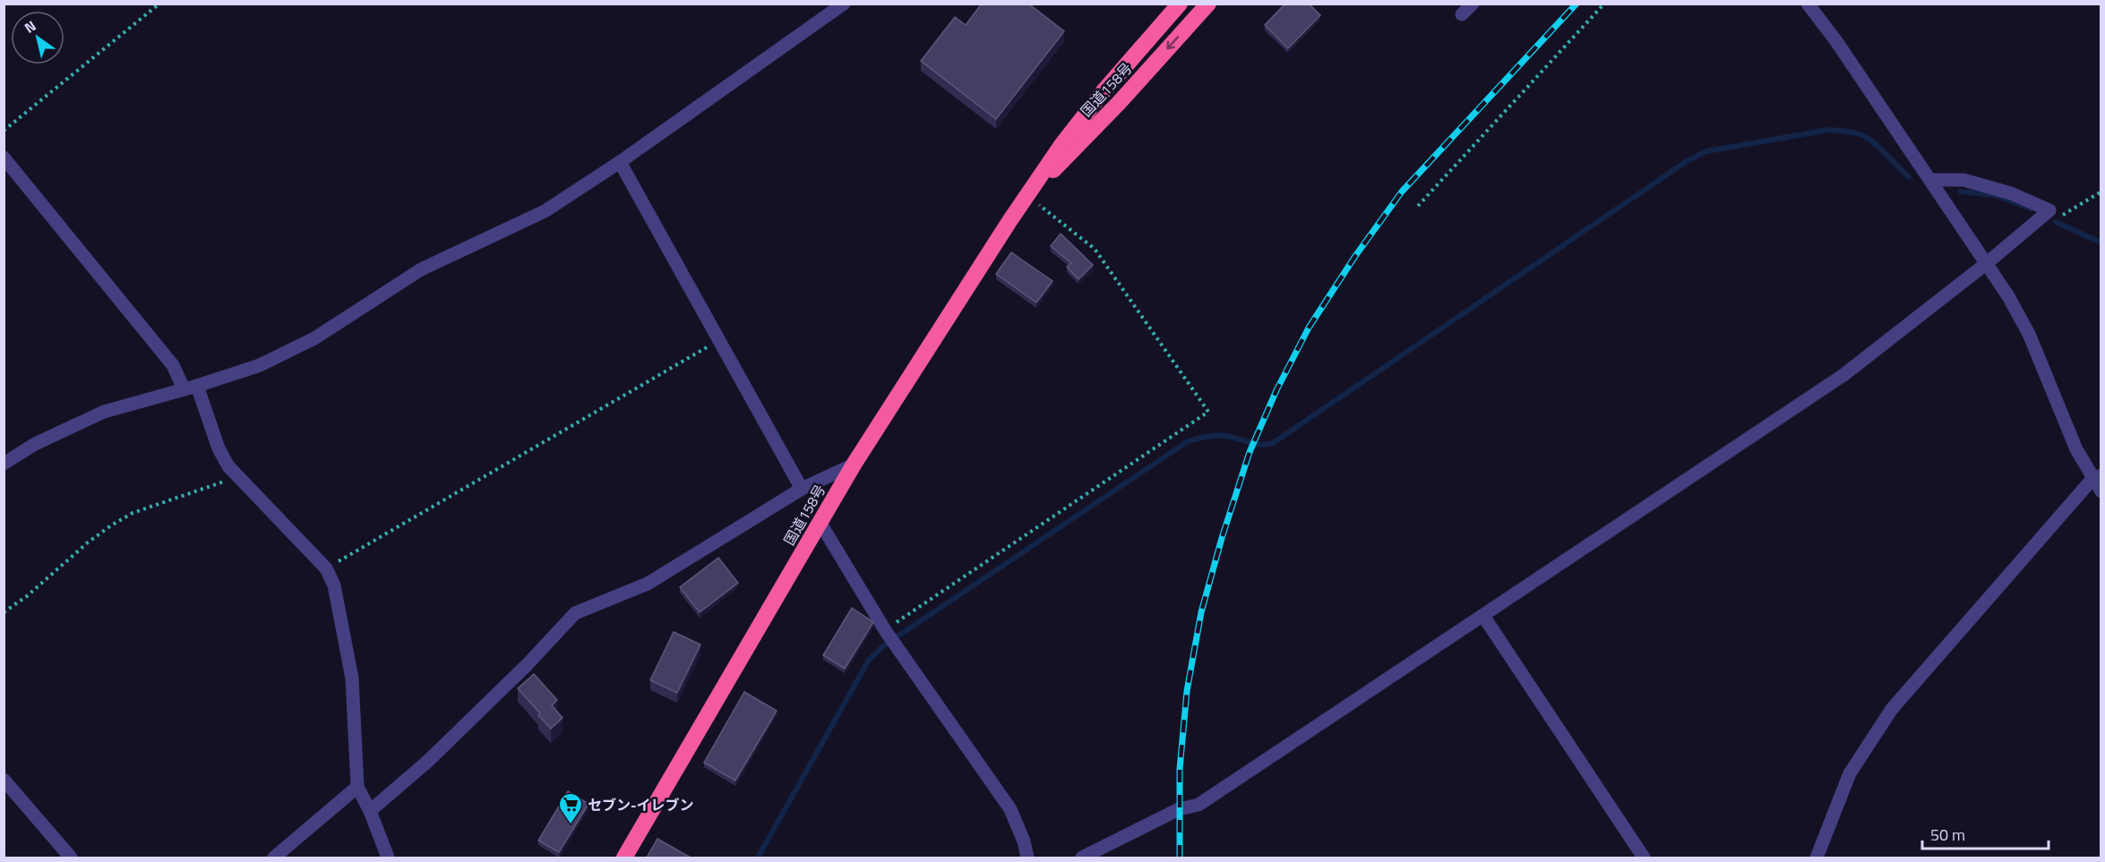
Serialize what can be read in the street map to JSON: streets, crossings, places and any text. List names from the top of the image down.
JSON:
{
  "streets": {
    "highway": ["国道158号"]
  },
  "places": {
    "supermarket": ["セブン-イレブン"]
  },
  "scale_bar": "50 m",
  "north": "top left"
}
